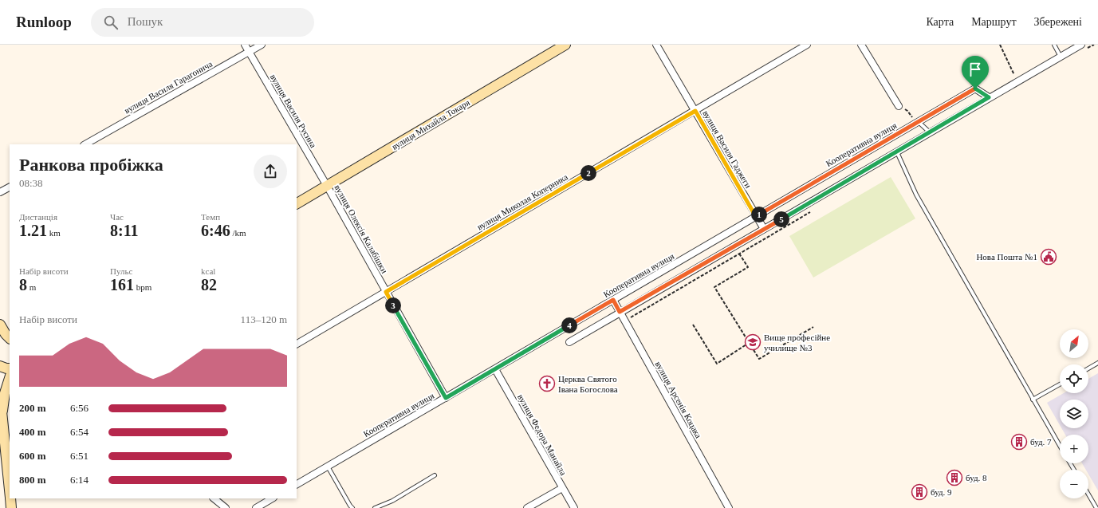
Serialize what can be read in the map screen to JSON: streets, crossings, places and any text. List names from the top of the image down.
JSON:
{
  "streets": {
    "street": [
      "вулиця Василя Гарагонича",
      "вулиця Василя Русина",
      "вулиця Михайла Токаря",
      "Кооперативна вулиця",
      "вулиця Василя Гаджеги",
      "вулиця Миколая Коперника",
      "вулиця Олексія Калабішки",
      "вулиця Арсенія Коцака",
      "вулиця Федора Манайла"
    ]
  },
  "crossings": [
    ["вулиця Василя Гарагонича", "вулиця Василя Русина"],
    ["вулиця Василя Русина", "вулиця Михайла Токаря"],
    ["вулиця Василя Русина", "вулиця Олексія Калабішки"],
    ["вулиця Михайла Токаря", "вулиця Олексія Калабішки"],
    ["Кооперативна вулиця", "вулиця Василя Гаджеги"],
    ["Кооперативна вулиця", "вулиця Олексія Калабішки"],
    ["Кооперативна вулиця", "вулиця Арсенія Коцака"],
    ["Кооперативна вулиця", "вулиця Федора Манайла"],
    ["вулиця Василя Гаджеги", "вулиця Миколая Коперника"],
    ["вулиця Миколая Коперника", "вулиця Олексія Калабішки"]
  ],
  "places": {
    "public building": ["Нова Пошта №1"],
    "school or university": ["Вище професійне училище №3"],
    "church": ["Церква Святого Івана Богослова"],
    "building": ["буд. 7", "буд. 8", "буд. 9"]
  },
  "north": "top right",
  "page": {
    "header": "Runloop",
    "search": "Пошук",
    "nav": ["Карта", "Маршрут", "Збережені"],
    "heading": ["Ранкова пробіжка", "08:38"],
    "pins": [
      "2",
      "1",
      "5",
      "3",
      "4"
    ],
    "stats": [
      ["Дистанція", "1.21 km"],
      ["Час", "8:11"],
      ["Темп", "6:46 /km"],
      ["Набір висоти", "8 m"],
      ["Пульс", "161 bpm"],
      ["kcal", "82"]
    ],
    "chart": ["Набір висоти", "113–120 m"],
    "map_buttons": ["+", "−"],
    "list": [
      {
        "name": "200 m",
        "note": "6:56"
      },
      {
        "name": "400 m",
        "note": "6:54"
      },
      {
        "name": "600 m",
        "note": "6:51"
      },
      {
        "name": "800 m",
        "note": "6:14"
      }
    ]
  }
}
